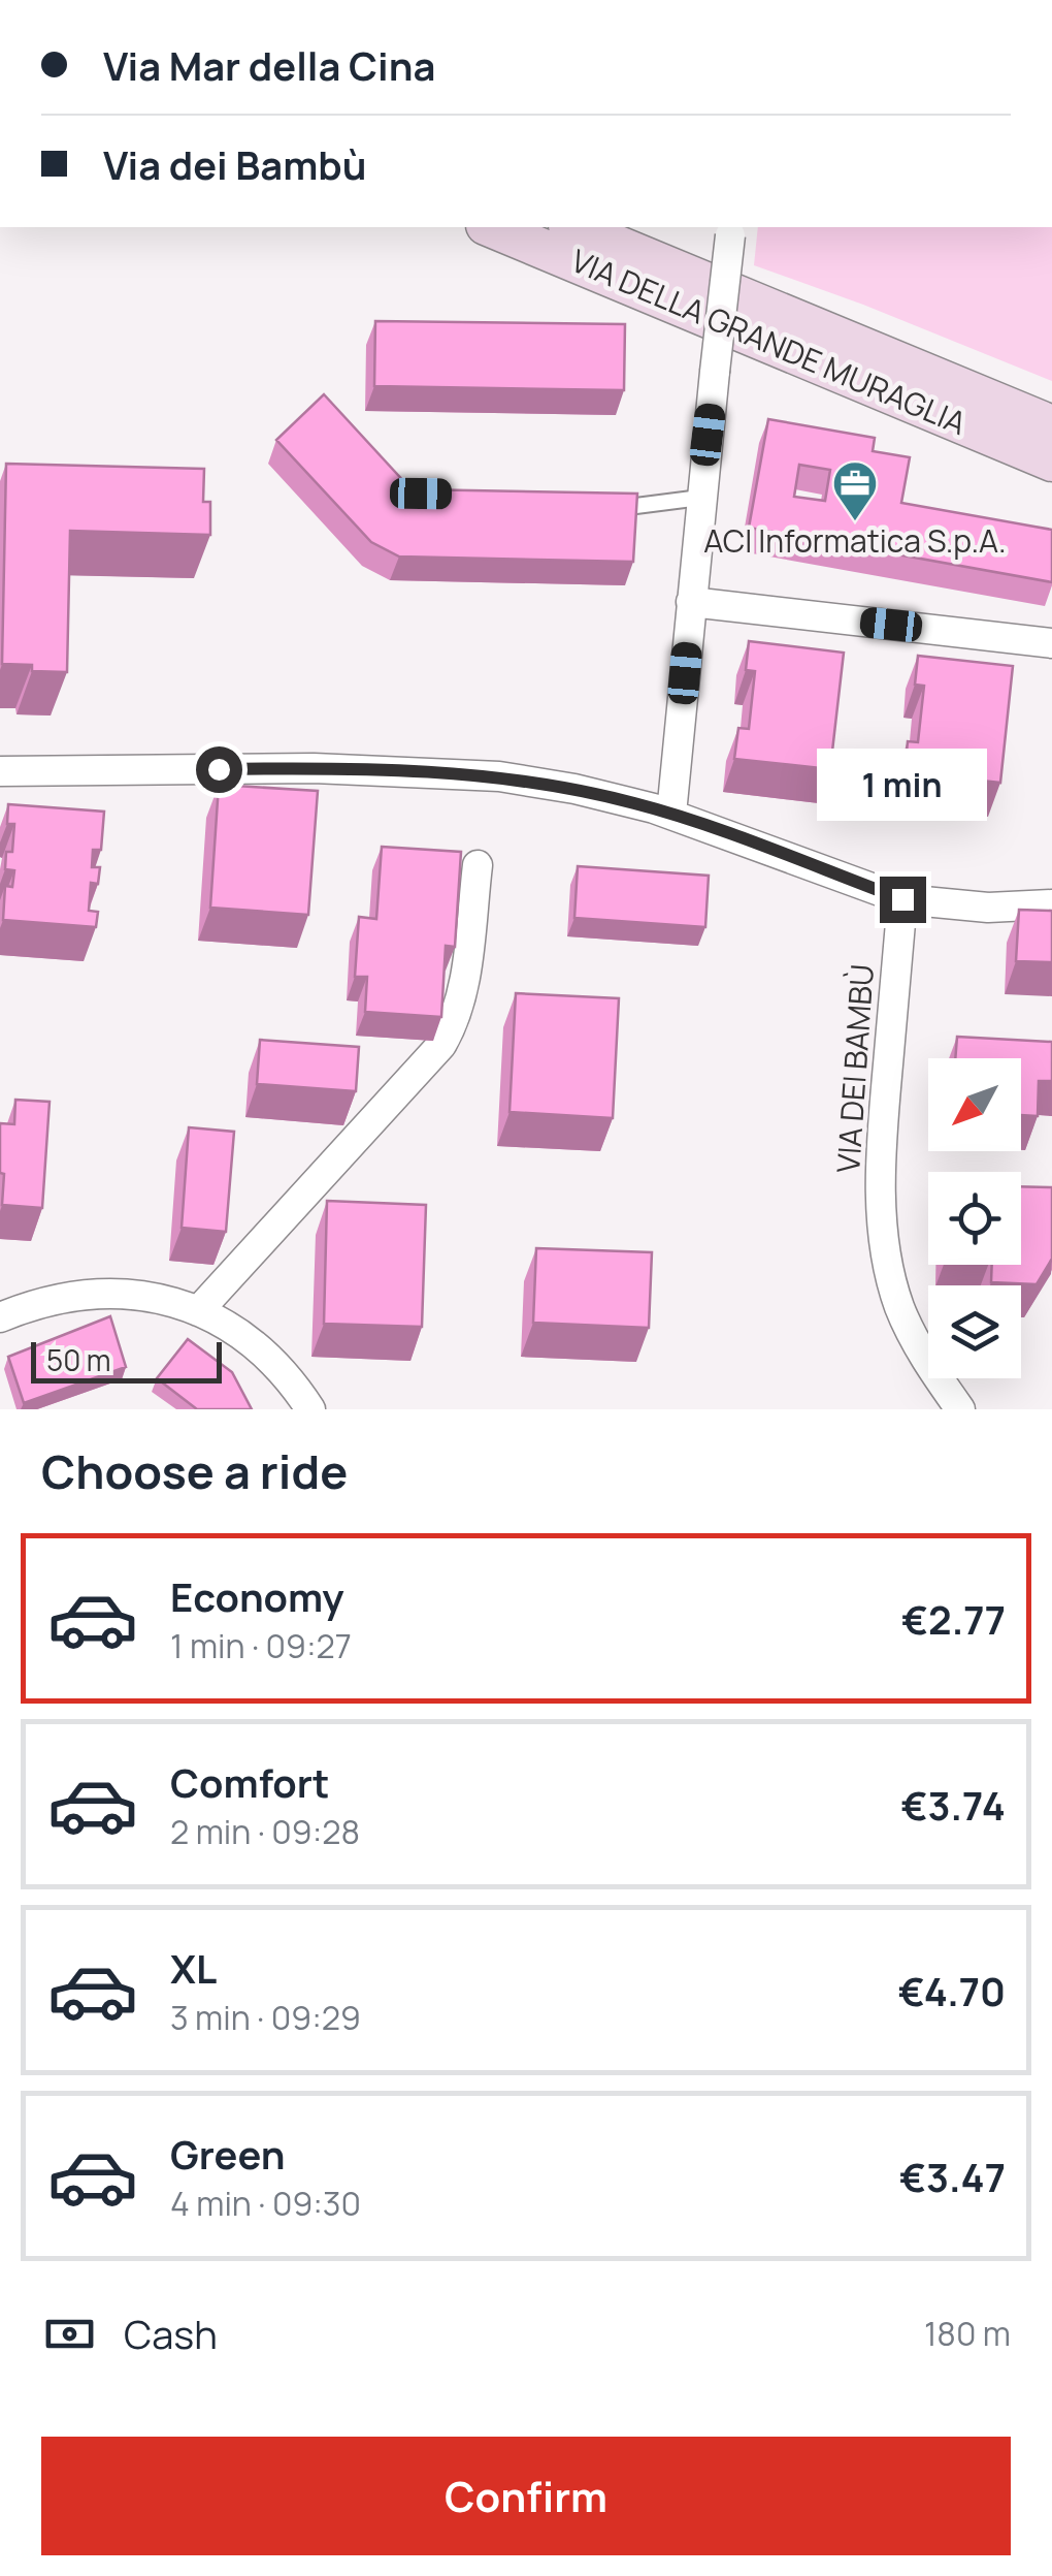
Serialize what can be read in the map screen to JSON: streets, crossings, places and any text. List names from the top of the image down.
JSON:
{
  "streets": {
    "street": ["VIA DELLA GRANDE MURAGLIA", "VIA DEI BAMBÙ"]
  },
  "places": {
    "office": ["ACI Informatica S.p.A."]
  },
  "scale_bar": "50 m",
  "north": "bottom left",
  "page": {
    "banner": ["Via Mar della Cina", "Via dei Bambù"],
    "bubble": "1 min",
    "scale": "50 m",
    "heading": "Choose a ride",
    "list": [
      {
        "name": "Economy",
        "note": "1 min · 09:27",
        "value": "€2.77"
      },
      {
        "name": "Comfort",
        "note": "2 min · 09:28",
        "value": "€3.74"
      },
      {
        "name": "XL",
        "note": "3 min · 09:29",
        "value": "€4.70"
      },
      {
        "name": "Green",
        "note": "4 min · 09:30",
        "value": "€3.47"
      }
    ],
    "pay": ["Cash", "180 m"],
    "buttons": "Confirm"
  }
}
